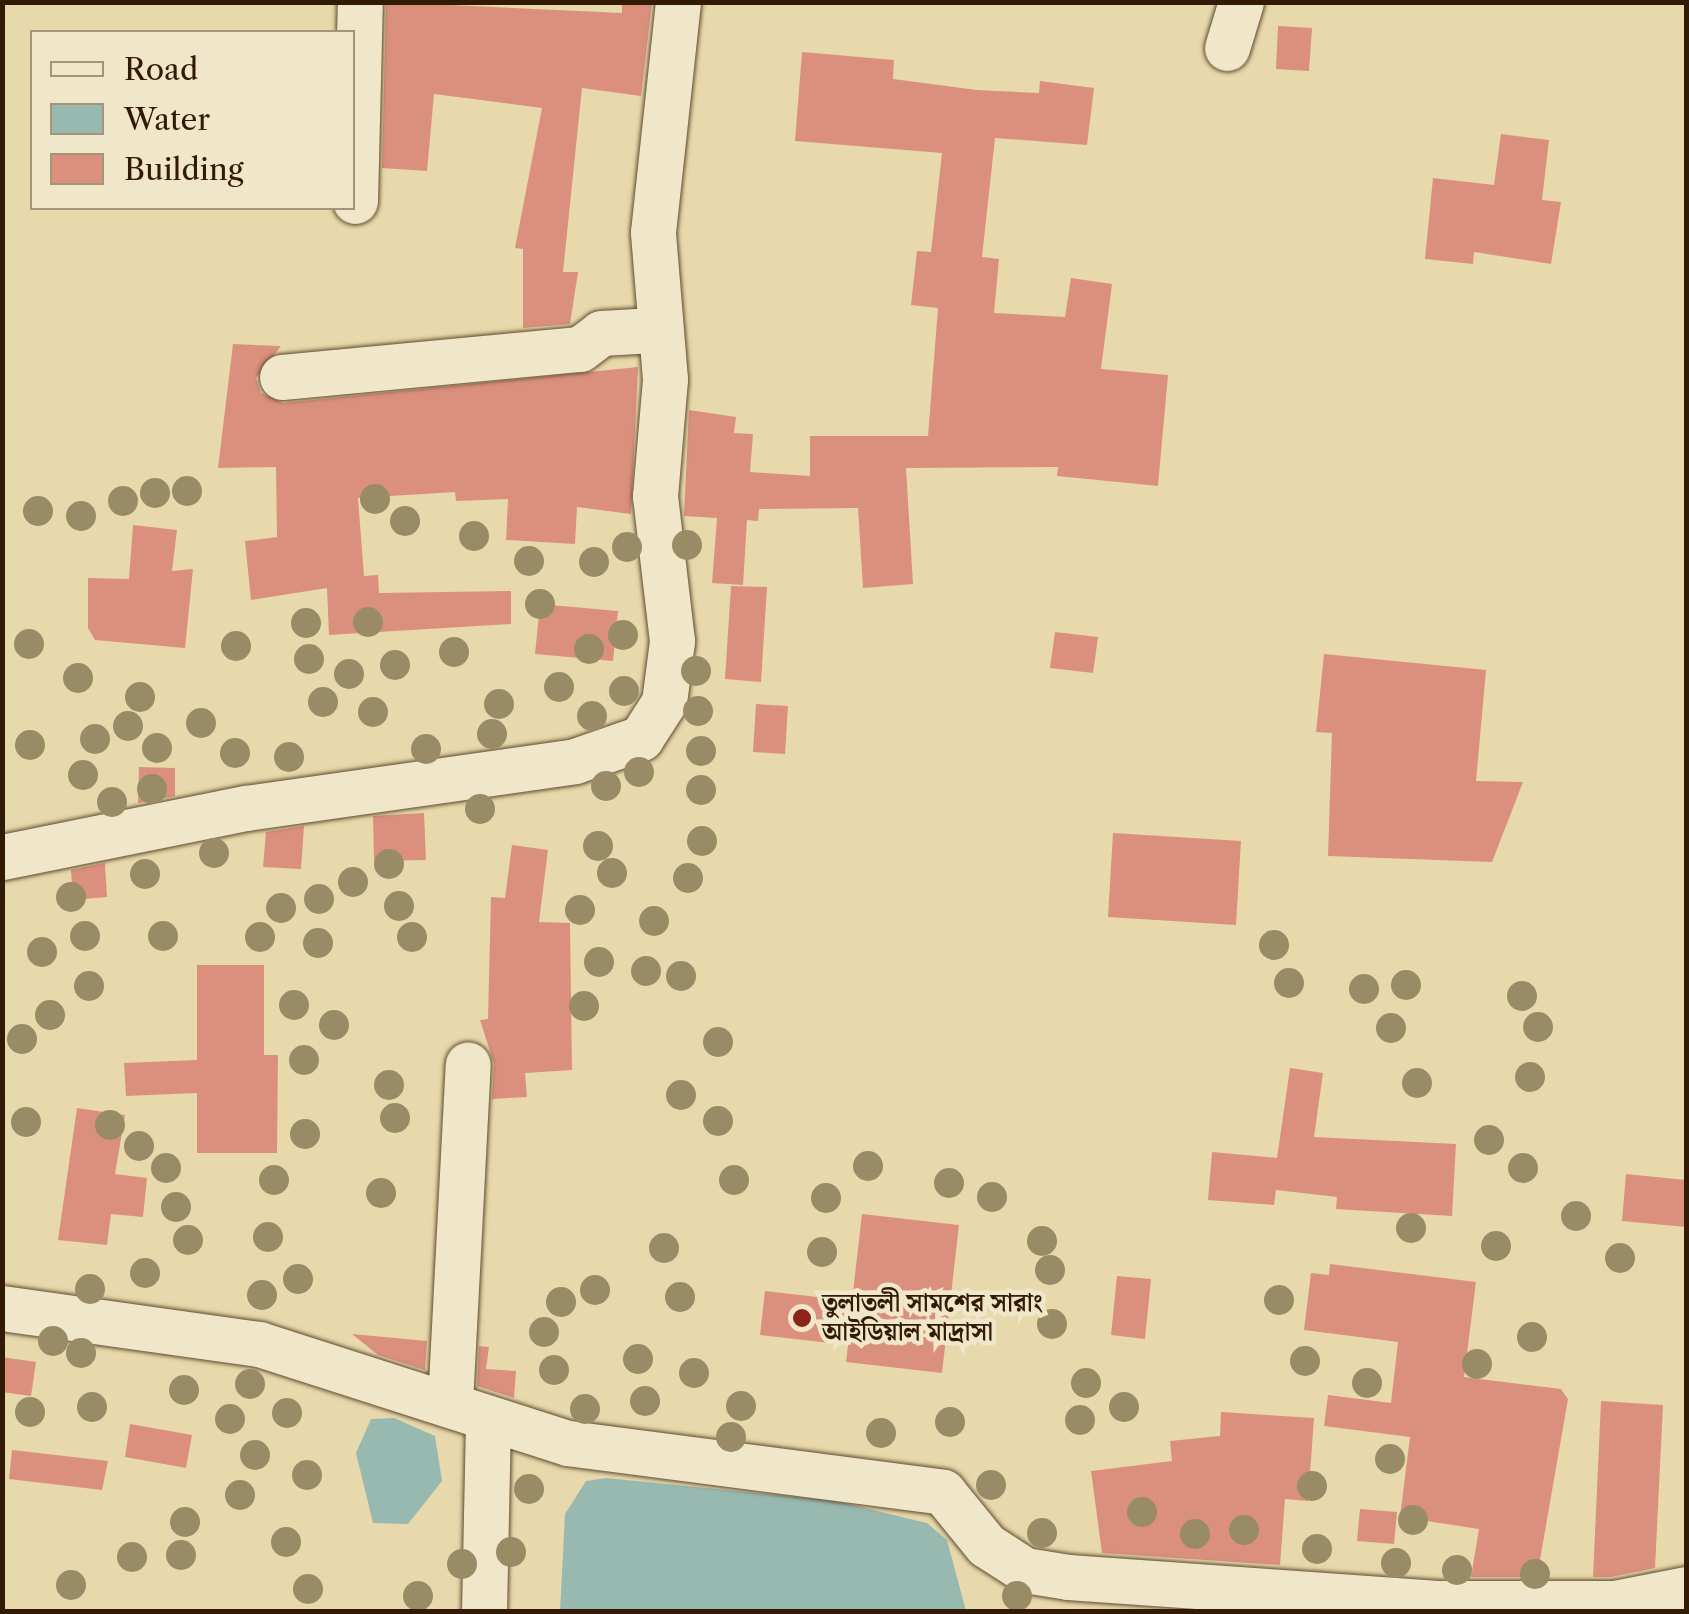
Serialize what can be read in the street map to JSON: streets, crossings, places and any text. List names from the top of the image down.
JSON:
{
  "places": ["তুলাতলী সামশের সারাং আইডিয়াল মাদ্রাসা"],
  "legend": ["Road", "Water", "Building"]
}
